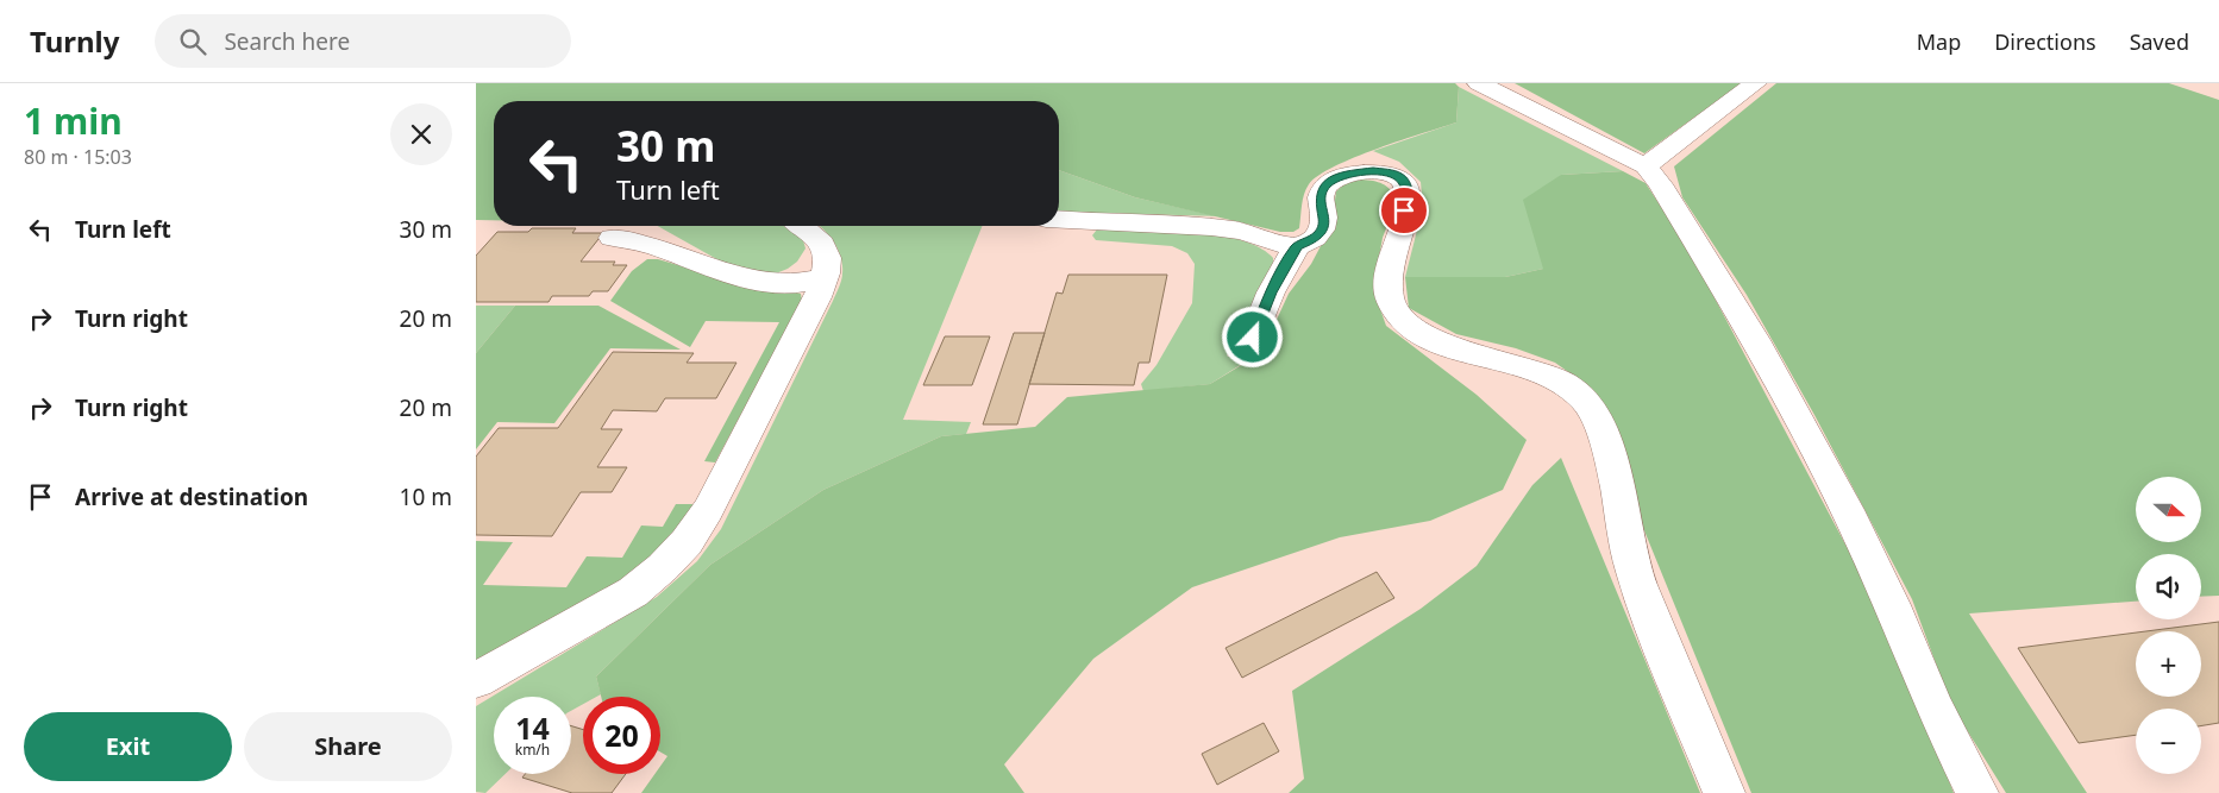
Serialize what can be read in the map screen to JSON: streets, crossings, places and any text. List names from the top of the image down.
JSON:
{
  "north": "right",
  "page": {
    "header": "Turnly",
    "search": "Search here",
    "nav": ["Map", "Directions", "Saved"],
    "heading": ["1 min", "80 m · 15:03"],
    "turn": ["30 m", "Turn left"],
    "list": [
      {
        "name": "Turn left",
        "value": "30 m"
      },
      {
        "name": "Turn right",
        "value": "20 m"
      },
      {
        "name": "Turn right",
        "value": "20 m"
      },
      {
        "name": "Arrive at destination",
        "value": "10 m"
      }
    ],
    "map_buttons": ["+", "−"],
    "speed": "14 km/h",
    "limit": "20",
    "buttons": ["Exit", "Share"]
  }
}
